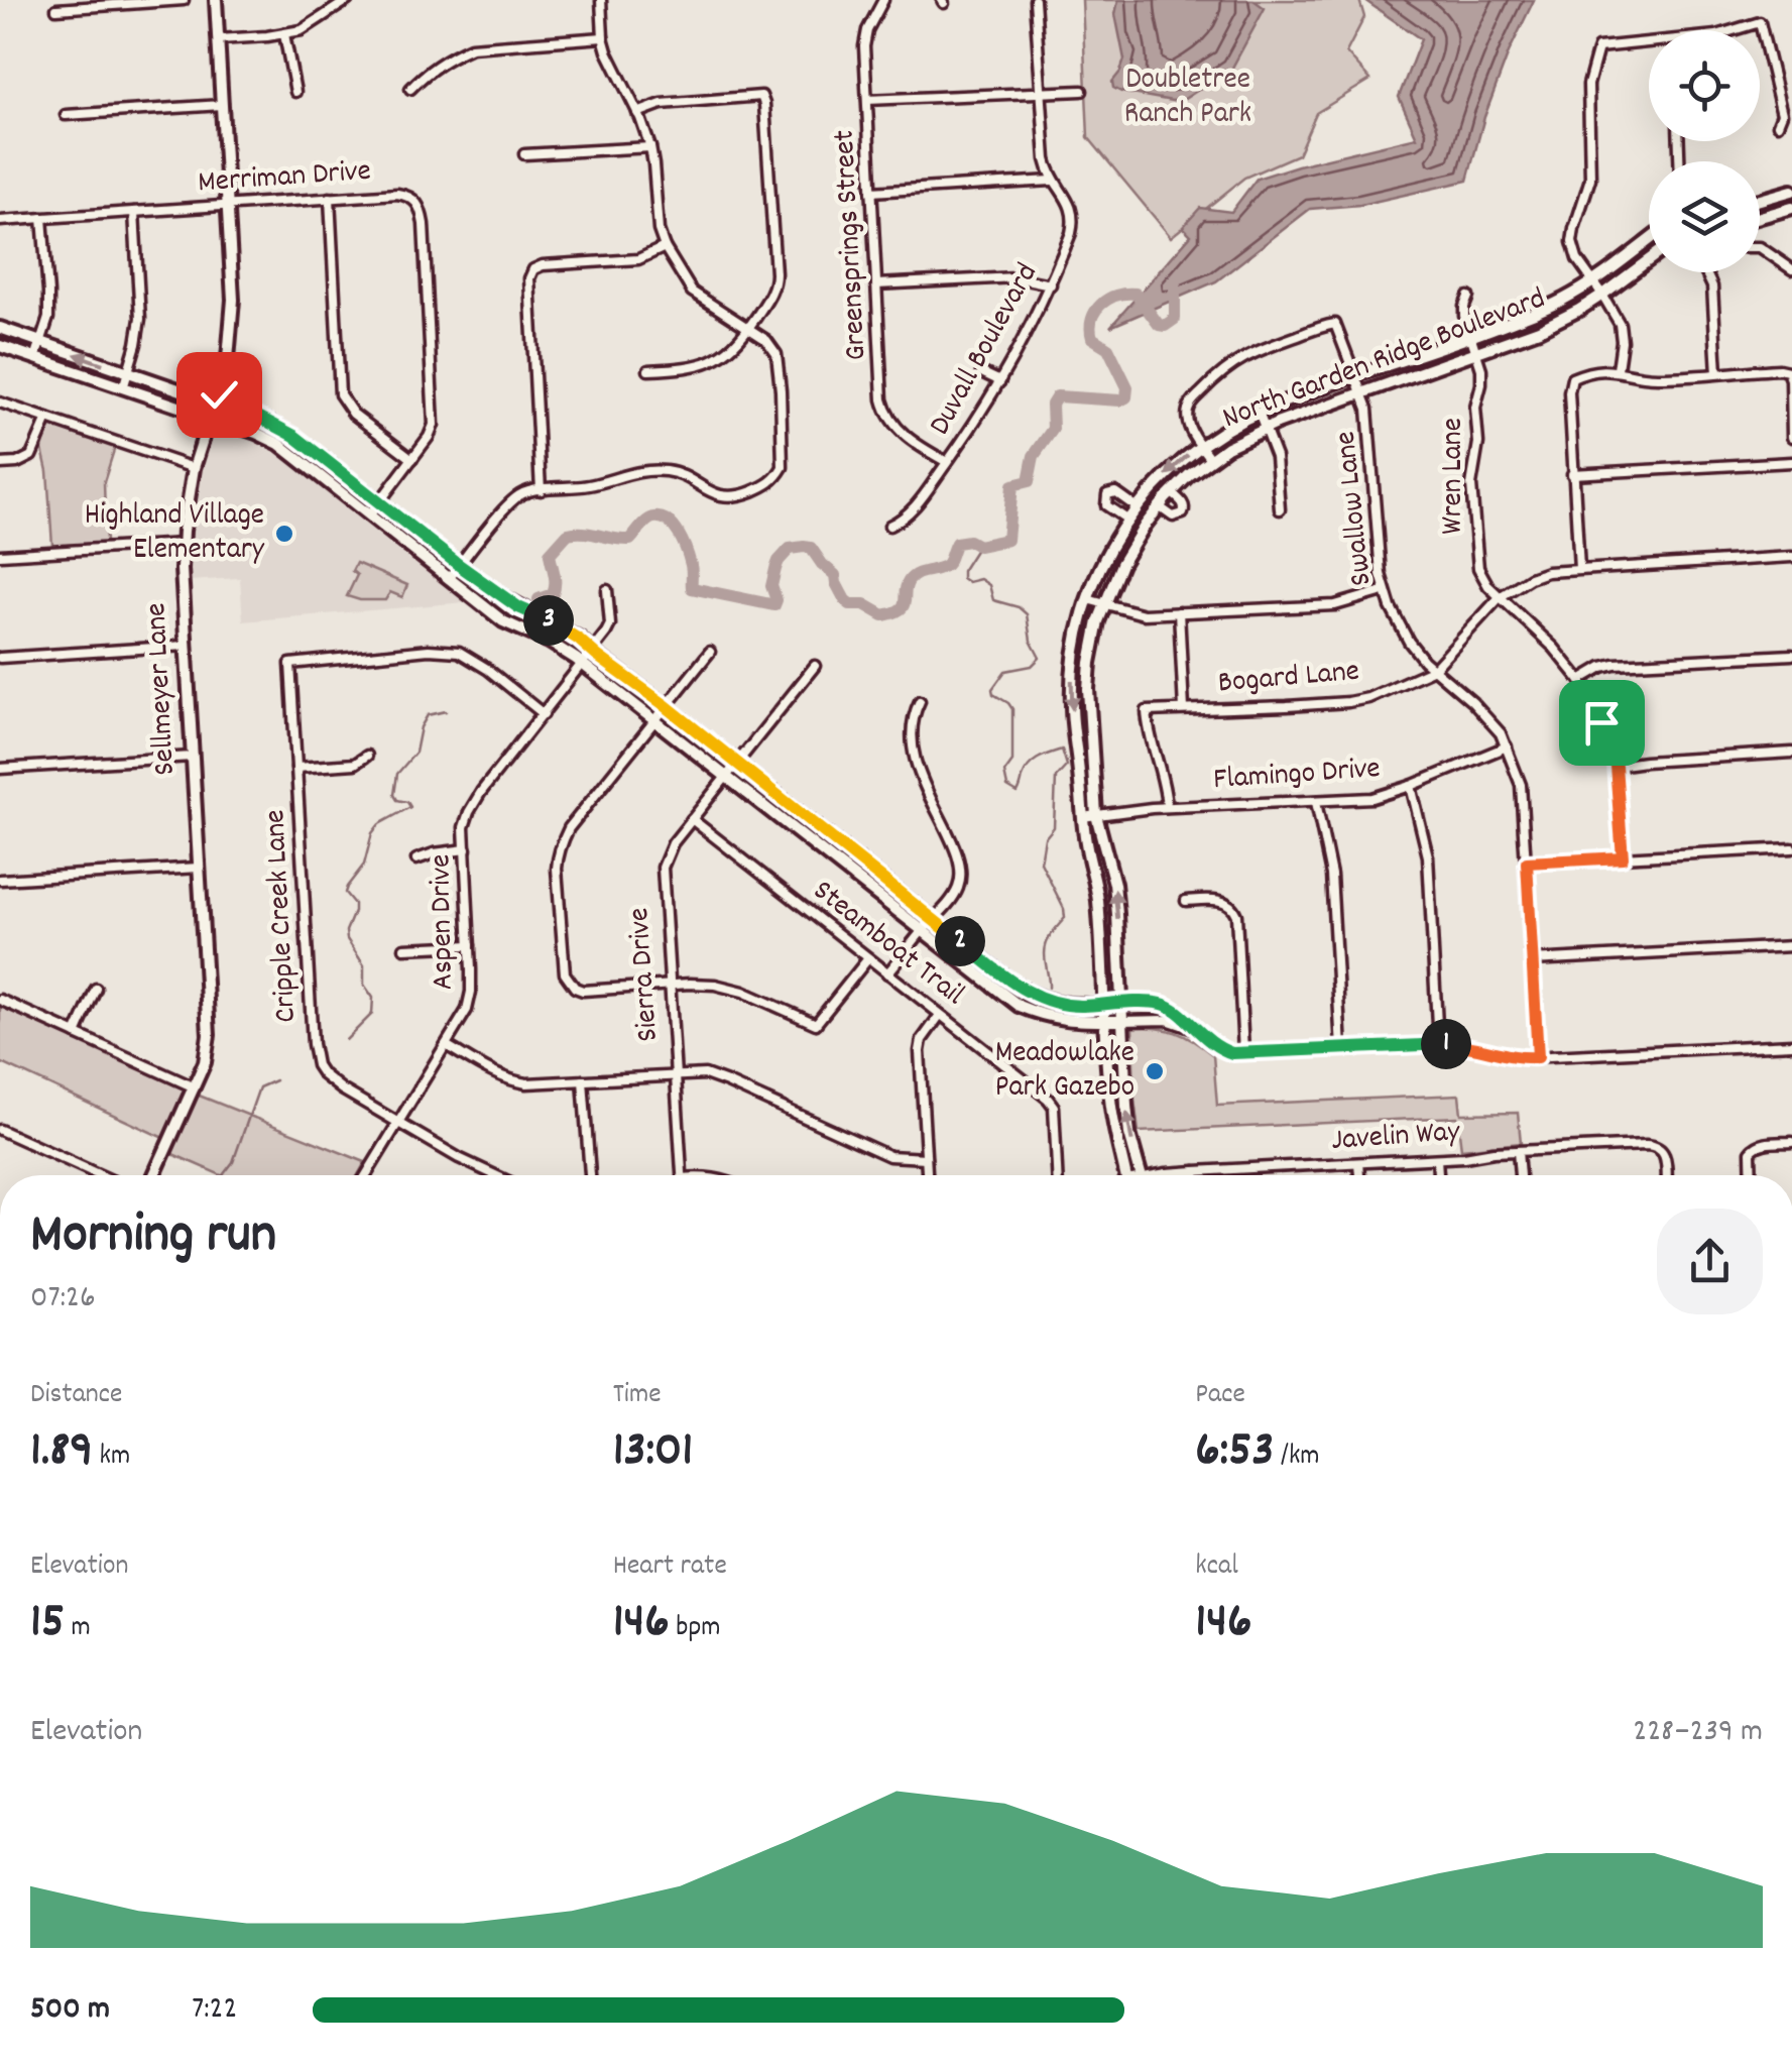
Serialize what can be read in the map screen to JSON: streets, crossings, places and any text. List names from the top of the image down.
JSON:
{
  "streets": {
    "main road": ["North Garden Ridge Boulevard", "Sellmeyer Lane"],
    "street": [
      "Merriman Drive",
      "Greensprings Street",
      "Duvall Boulevard",
      "Wren Lane",
      "Swallow Lane",
      "Bogard Lane",
      "Flamingo Drive",
      "Cripple Creek Lane",
      "Aspen Drive",
      "Steamboat Trail",
      "Sierra Drive",
      "Javelin Way"
    ]
  },
  "crossings": [
    ["Merriman Drive", "Sellmeyer Lane"],
    ["Greensprings Street", "Duvall Boulevard"],
    ["North Garden Ridge Boulevard", "Wren Lane"],
    ["North Garden Ridge Boulevard", "Swallow Lane"],
    ["North Garden Ridge Boulevard", "Flamingo Drive"],
    ["Wren Lane", "Bogard Lane"],
    ["Swallow Lane", "Bogard Lane"],
    ["Swallow Lane", "Flamingo Drive"],
    ["Bogard Lane", "Flamingo Drive"],
    ["Cripple Creek Lane", "Aspen Drive"],
    ["Steamboat Trail", "Sierra Drive"]
  ],
  "parks": ["Doubletree Ranch Park"],
  "places": ["Highland Village Elementary", "Meadowlake Park Gazebo"],
  "page": {
    "pins": ["3", "2", "1"],
    "heading": ["Morning run", "07:26"],
    "stats": [
      ["Distance", "1.89 km"],
      ["Time", "13:01"],
      ["Pace", "6:53 /km"],
      ["Elevation", "15 m"],
      ["Heart rate", "146 bpm"],
      ["kcal", "146"]
    ],
    "chart": ["Elevation", "228–239 m"],
    "list": [
      {
        "name": "500 m",
        "note": "7:22"
      }
    ]
  }
}
